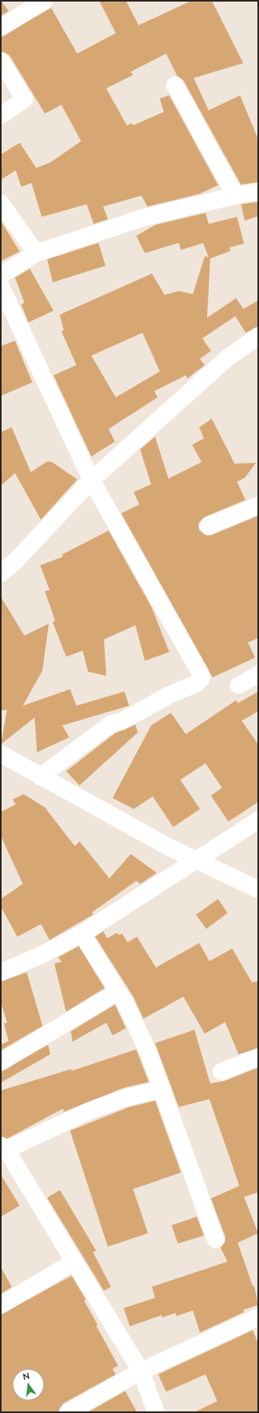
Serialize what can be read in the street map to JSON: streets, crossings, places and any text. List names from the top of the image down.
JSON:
{
  "north": "top"
}
